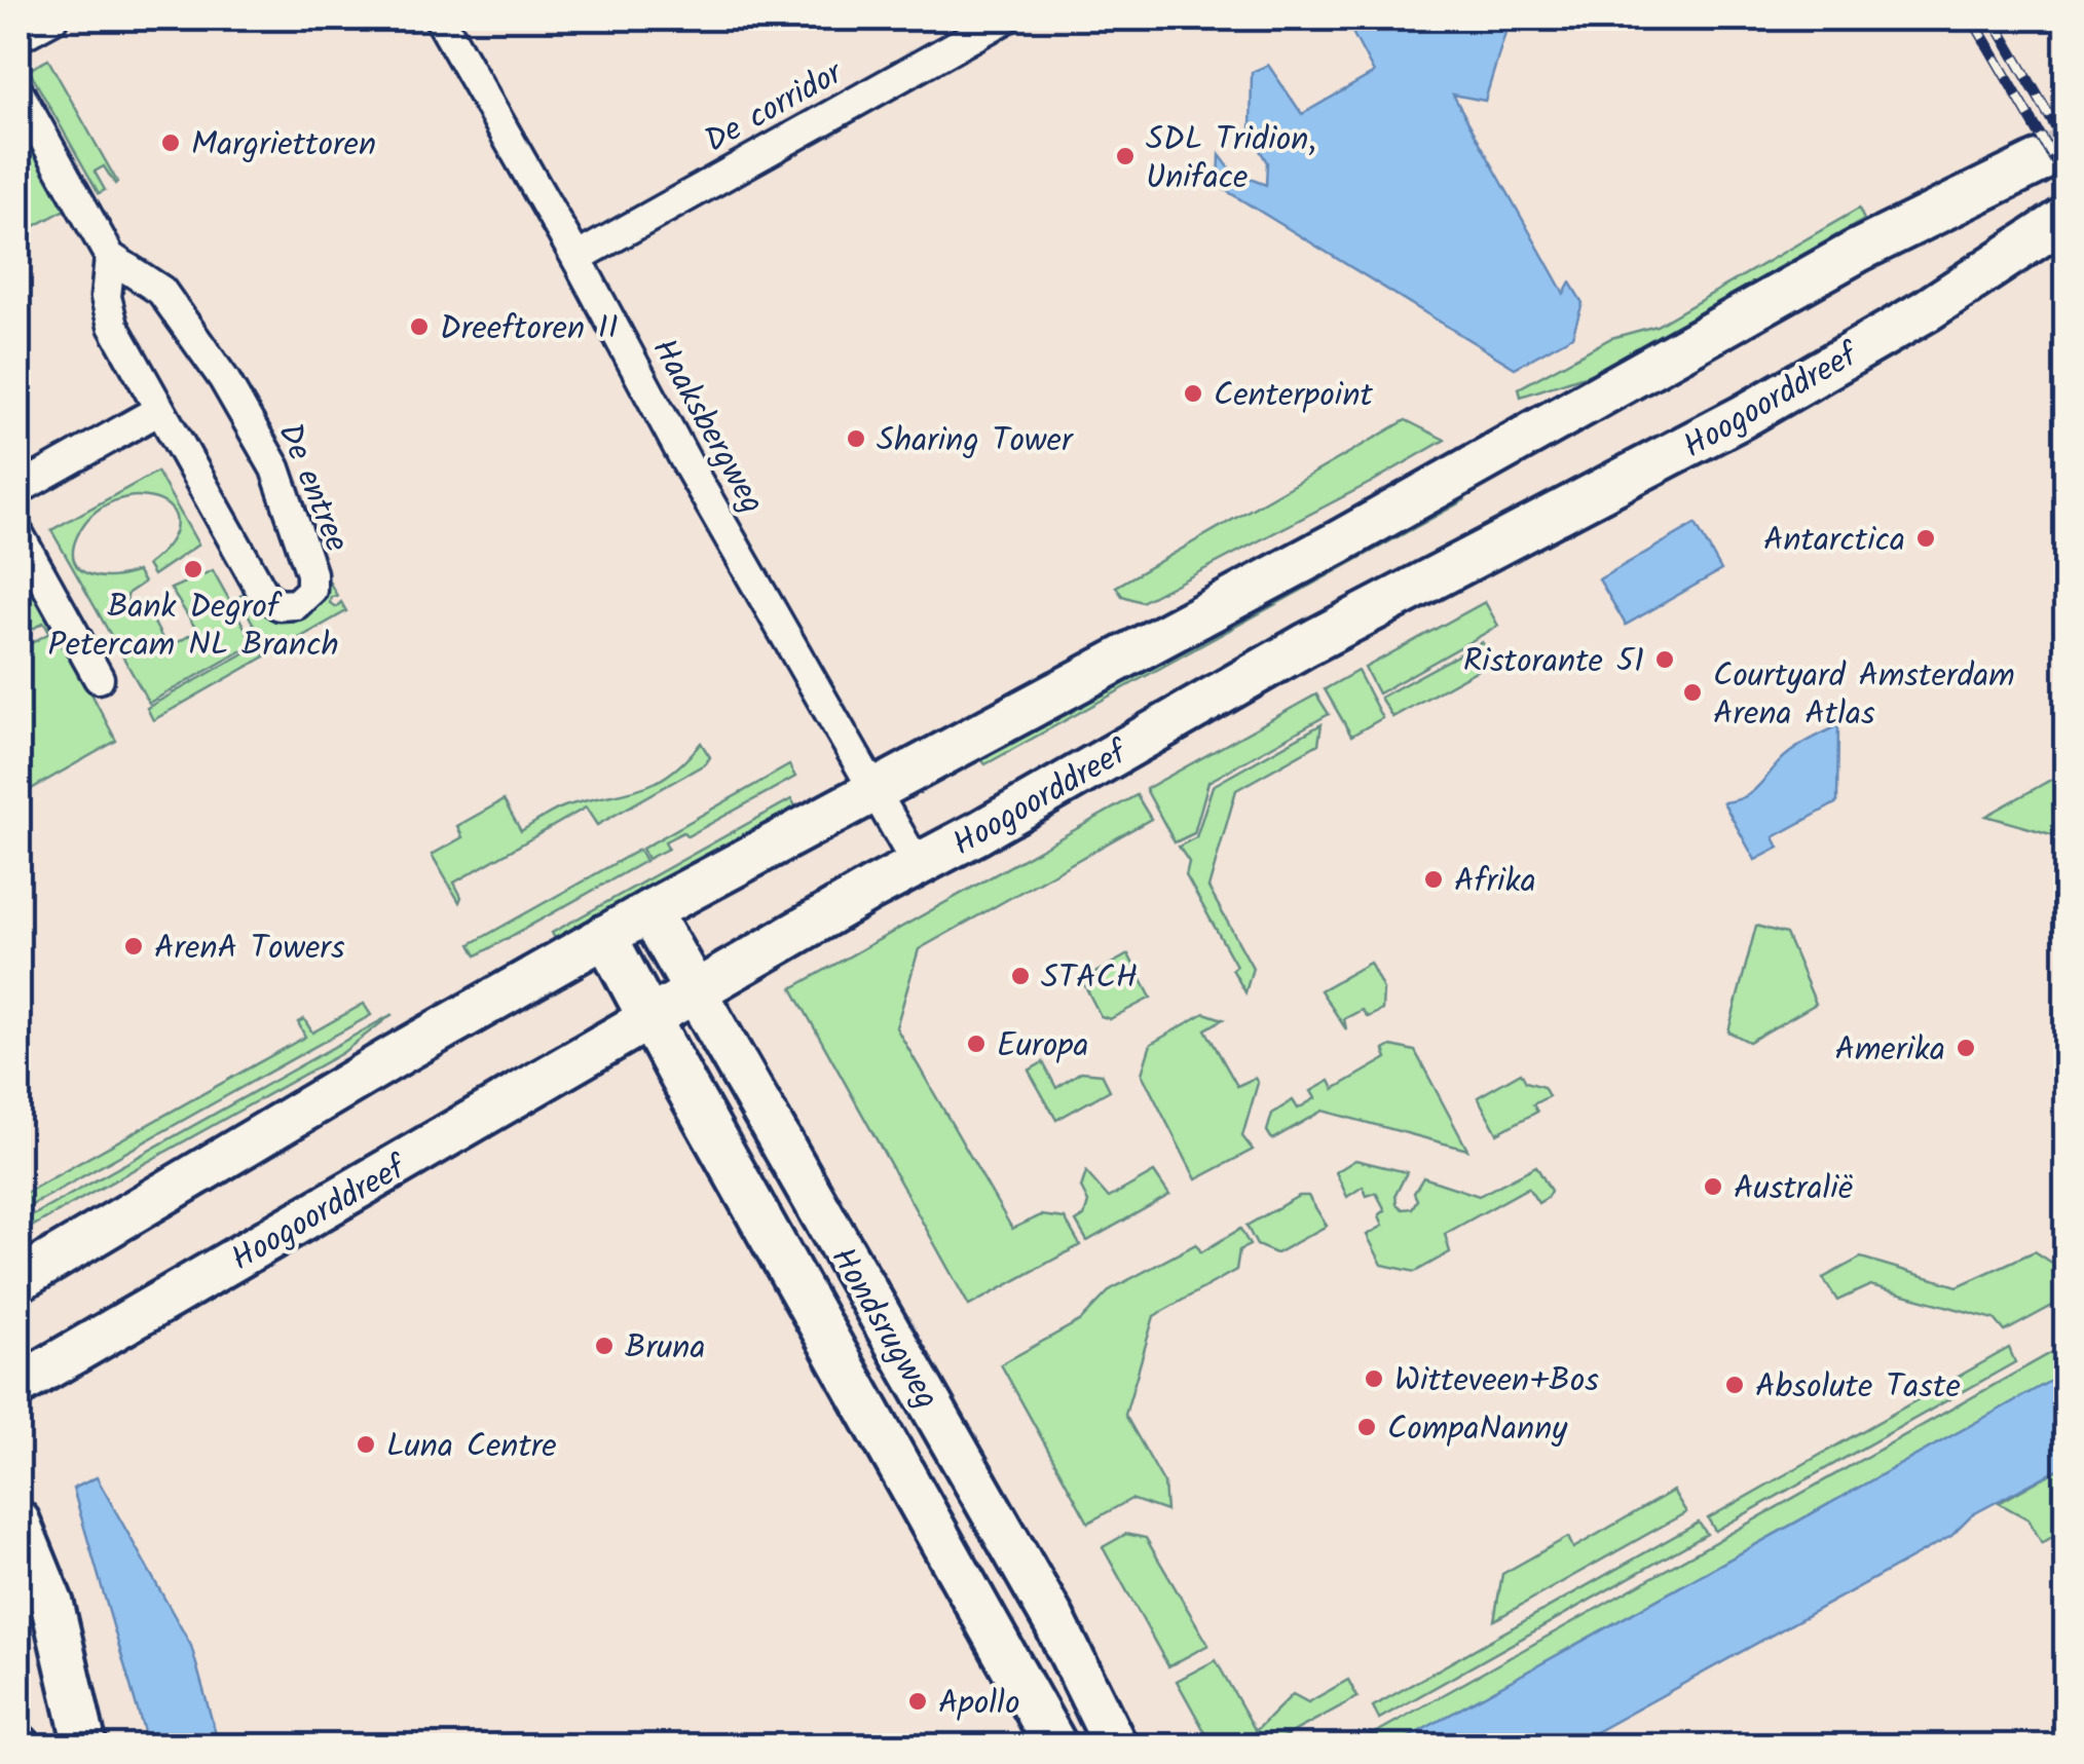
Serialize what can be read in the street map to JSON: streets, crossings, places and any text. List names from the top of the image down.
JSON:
{
  "streets": {
    "street": [
      "De corridor",
      "Hoogoorddreef",
      "Haaksbergweg",
      "De entree",
      "Hondsrugweg"
    ]
  },
  "crossings": [
    ["De corridor", "Haaksbergweg"],
    ["Hoogoorddreef", "Haaksbergweg"],
    ["Hoogoorddreef", "Hondsrugweg"]
  ],
  "places": [
    "Margriettoren",
    "SDL Tridion, Uniface",
    "Dreeftoren II",
    "Centerpoint",
    "Sharing Tower",
    "Antarctica",
    "Bank Degrof Petercam NL Branch",
    "Ristorante 51",
    "Courtyard Amsterdam Arena Atlas",
    "Afrika",
    "ArenA Towers",
    "STACH",
    "Europa",
    "Amerika",
    "Australië",
    "Bruna",
    "Witteveen+Bos",
    "Absolute Taste",
    "CompaNanny",
    "Luna Centre",
    "Apollo"
  ]
}
